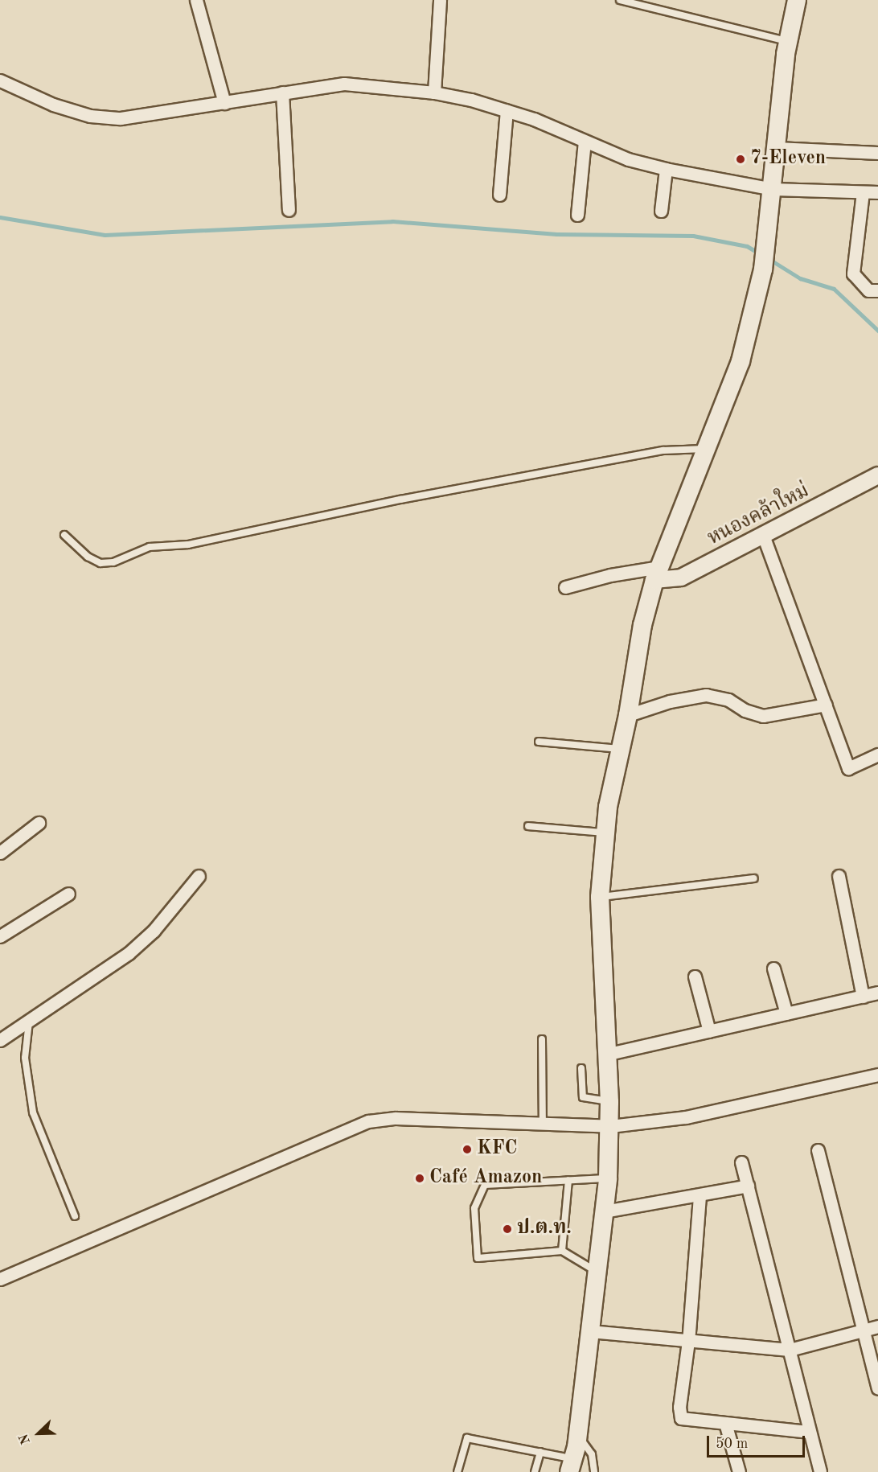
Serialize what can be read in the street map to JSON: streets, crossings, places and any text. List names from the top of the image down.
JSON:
{
  "streets": {
    "street": ["หนองคล้าใหม่"]
  },
  "places": [
    "7-Eleven",
    "KFC",
    "Café Amazon",
    "ป.ต.ท."
  ],
  "scale_bar": "50 m",
  "north": "bottom left"
}
